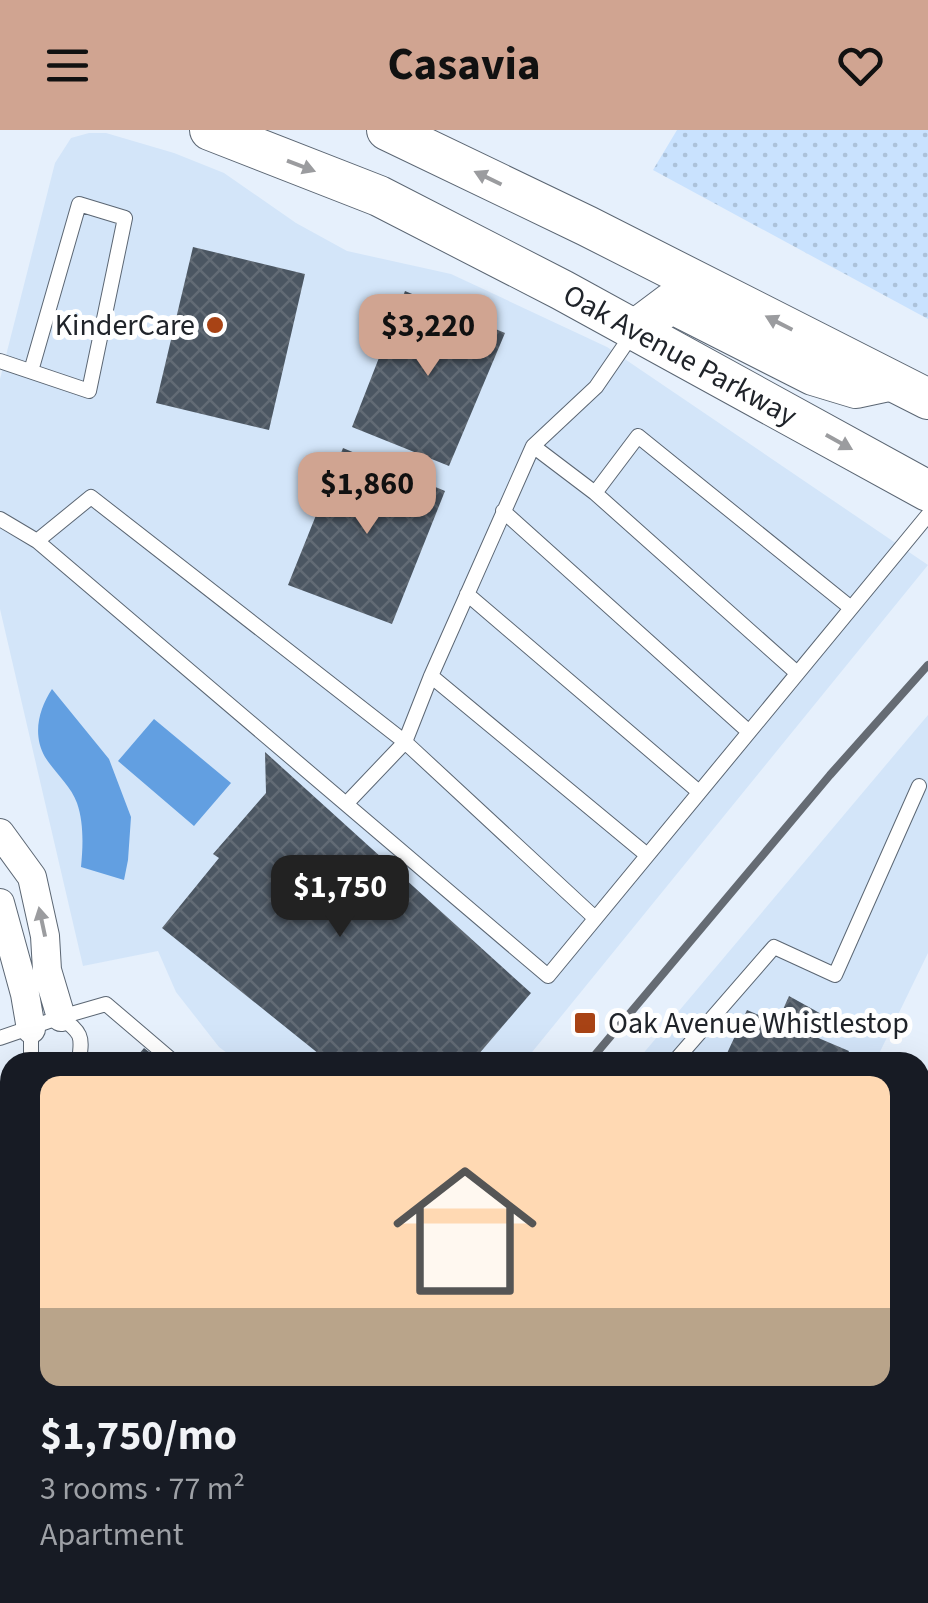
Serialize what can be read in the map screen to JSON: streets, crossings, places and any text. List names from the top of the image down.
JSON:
{
  "streets": {
    "main road": ["Oak Avenue Parkway"]
  },
  "places": {
    "other": ["KinderCare"],
    "transit": ["Oak Avenue Whistlestop"]
  },
  "page": {
    "header": "Casavia",
    "price": ["$3,220", "$1,860", "$1,750"],
    "list": [
      {
        "name": "$1,750/mo",
        "note": "3 rooms · 77 m² · Apartment"
      }
    ]
  }
}
